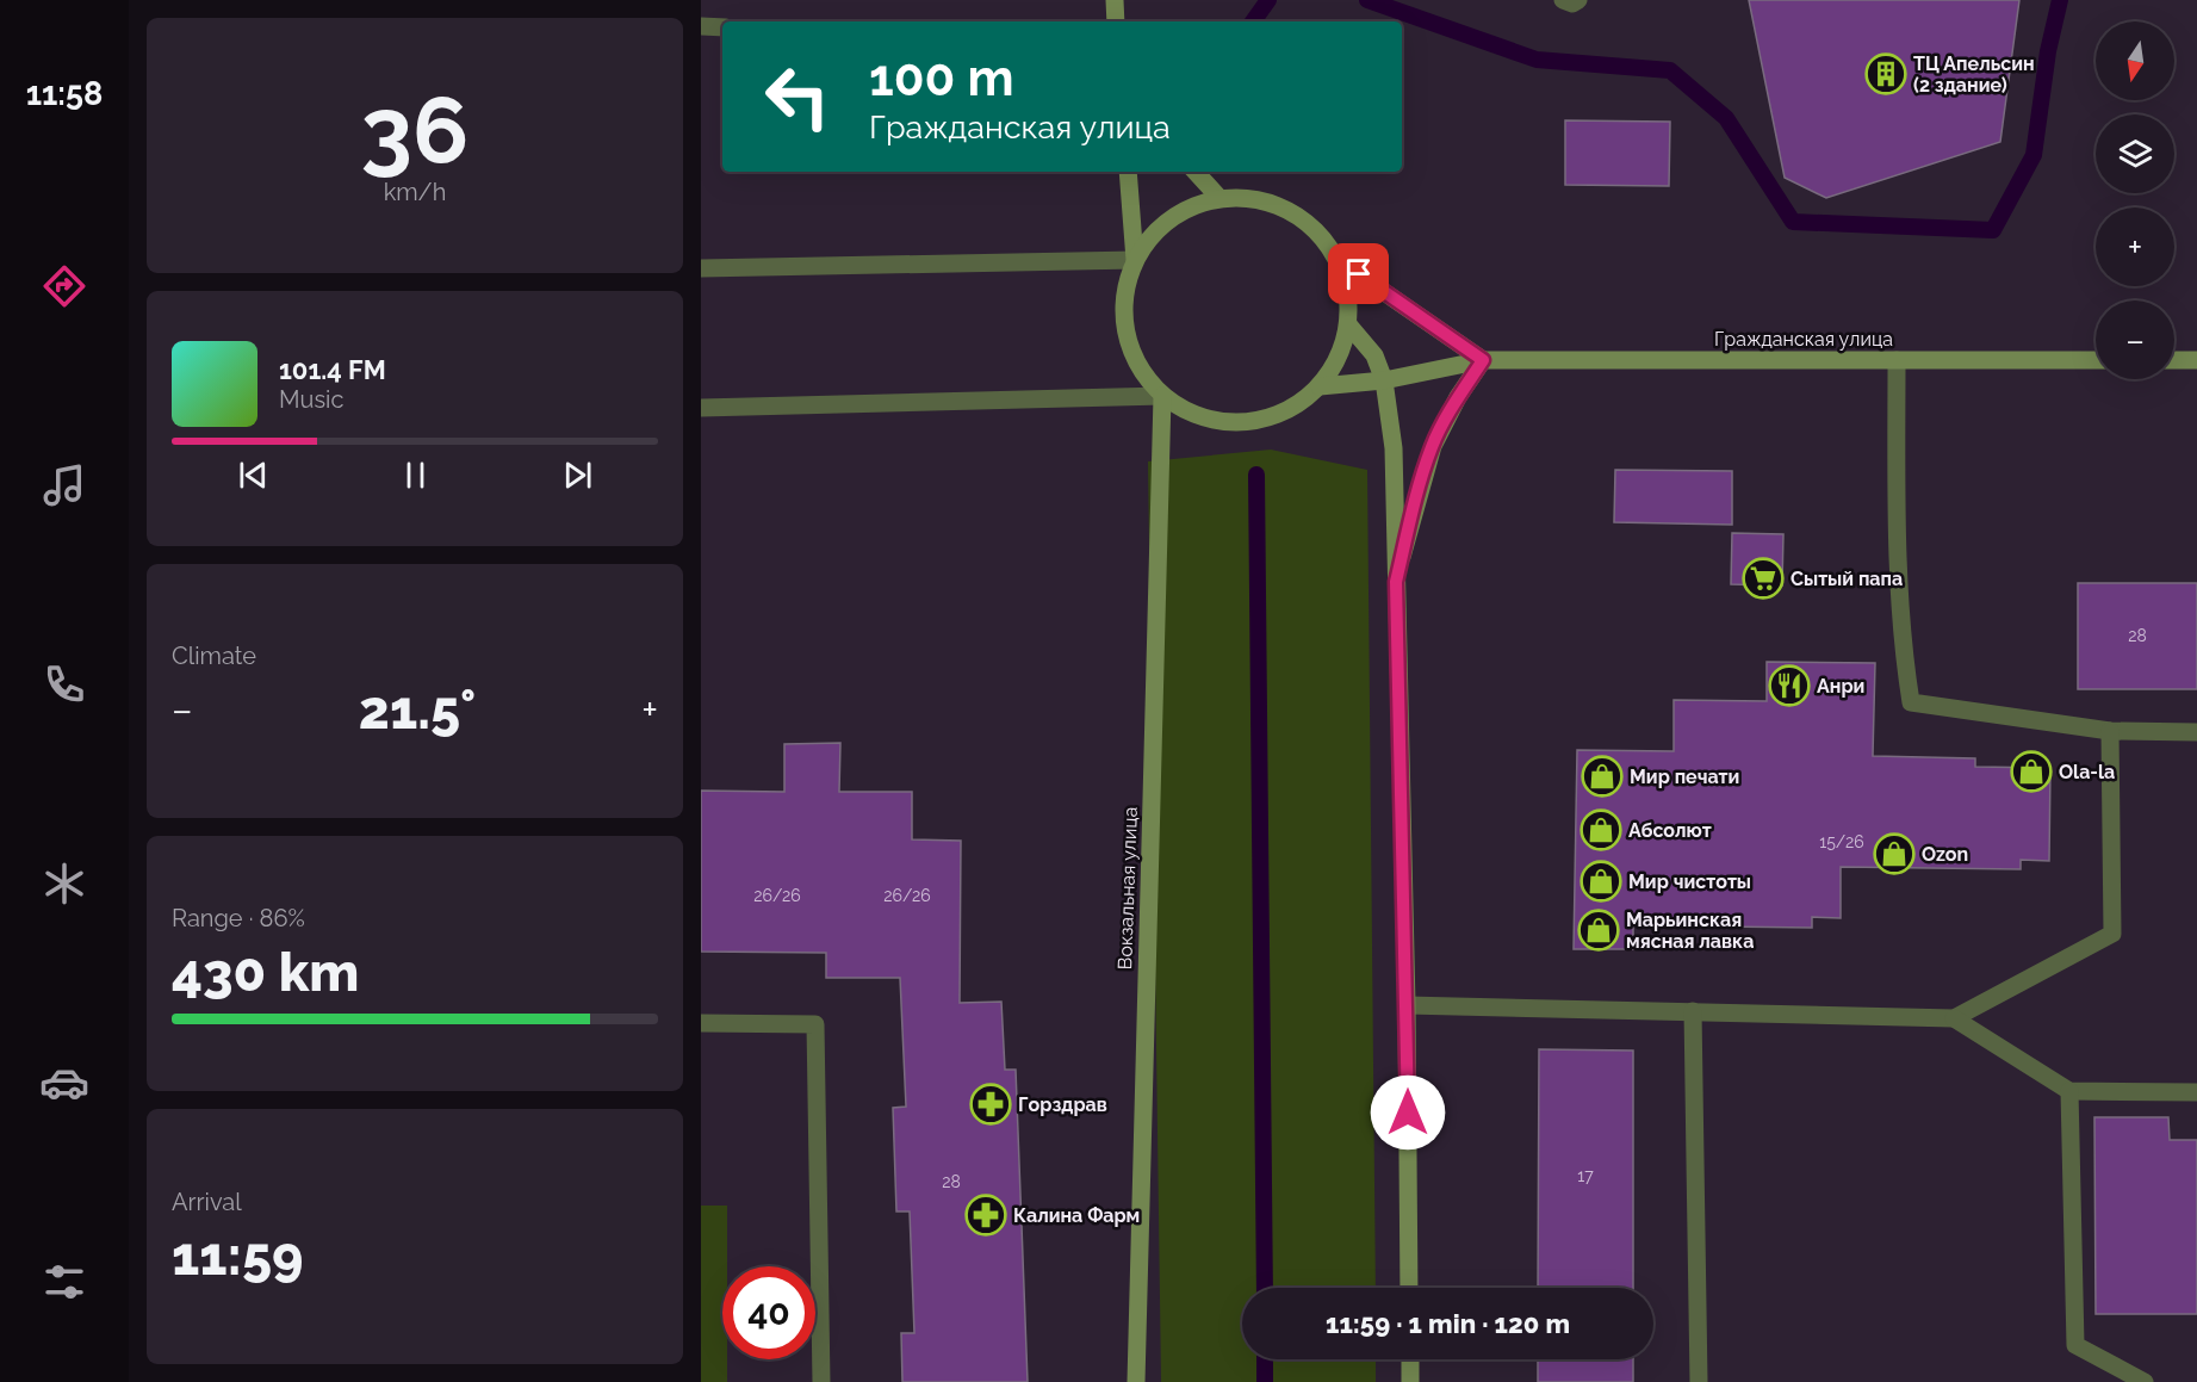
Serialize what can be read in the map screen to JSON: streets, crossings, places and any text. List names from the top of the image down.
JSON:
{
  "streets": {
    "street": ["Гражданская улица", "Вокзальная улица"]
  },
  "crossings": [
    ["Гражданская улица", "Вокзальная улица"]
  ],
  "places": {
    "building": ["ТЦ Апельсин (2 здание)"],
    "supermarket": ["Сытый папа"],
    "restaurant": ["Анри"],
    "shop": [
      "Ola-la",
      "Мир печати",
      "Абсолют",
      "Ozon",
      "Мир чистоты",
      "Марьинская мясная лавка"
    ],
    "pharmacy": ["Горздрав", "Калина Фарм"]
  },
  "house_numbers": [
    "28",
    "15/26",
    "26/26",
    "26/26",
    "17",
    "28"
  ],
  "north": "bottom",
  "page": {
    "tabs": "11:58",
    "tile": [
      ["36", "km/h"],
      "Climate",
      ["Range · 86%", "430 km"],
      ["Arrival", "11:59"]
    ],
    "map_buttons": ["+", "−"],
    "turn": ["100 m", "Гражданская улица"],
    "song": ["101.4 FM", "Music"],
    "heat": ["−", "21.5°", "+"],
    "limit": "40",
    "trip": "11:59 · 1 min · 120 m"
  }
}
